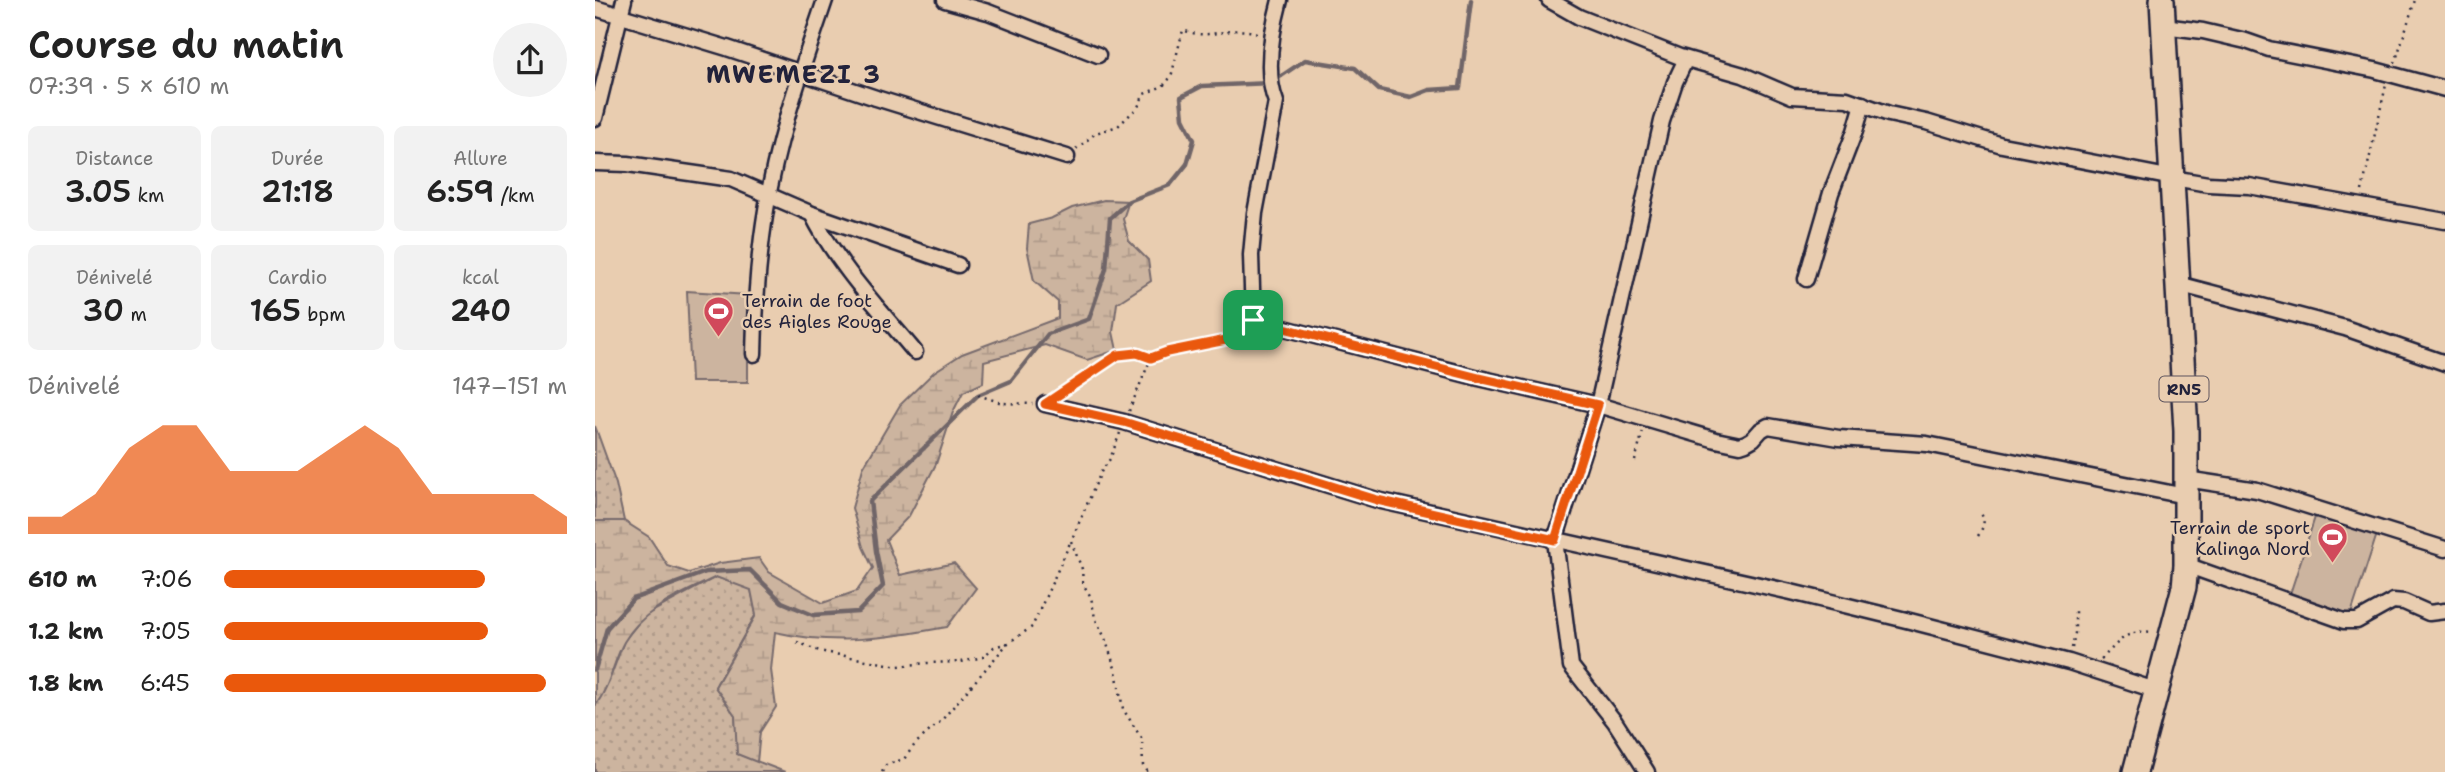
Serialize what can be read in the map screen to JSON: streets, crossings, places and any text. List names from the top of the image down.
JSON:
{
  "streets": {
    "highway": ["RN5"]
  },
  "districts": ["MWEMEZI 3"],
  "places": {
    "sports": ["Terrain de foot des Aigles Rouge", "Terrain de sport Kalinga Nord"]
  },
  "page": {
    "heading": ["Course du matin", "07:39 · 5 × 610 m"],
    "stats": [
      ["Distance", "3.05 km"],
      ["Durée", "21:18"],
      ["Allure", "6:59 /km"],
      ["Dénivelé", "30 m"],
      ["Cardio", "165 bpm"],
      ["kcal", "240"]
    ],
    "chart": ["Dénivelé", "147–151 m"],
    "list": [
      {
        "name": "610 m",
        "note": "7:06"
      },
      {
        "name": "1.2 km",
        "note": "7:05"
      },
      {
        "name": "1.8 km",
        "note": "6:45"
      }
    ]
  }
}
